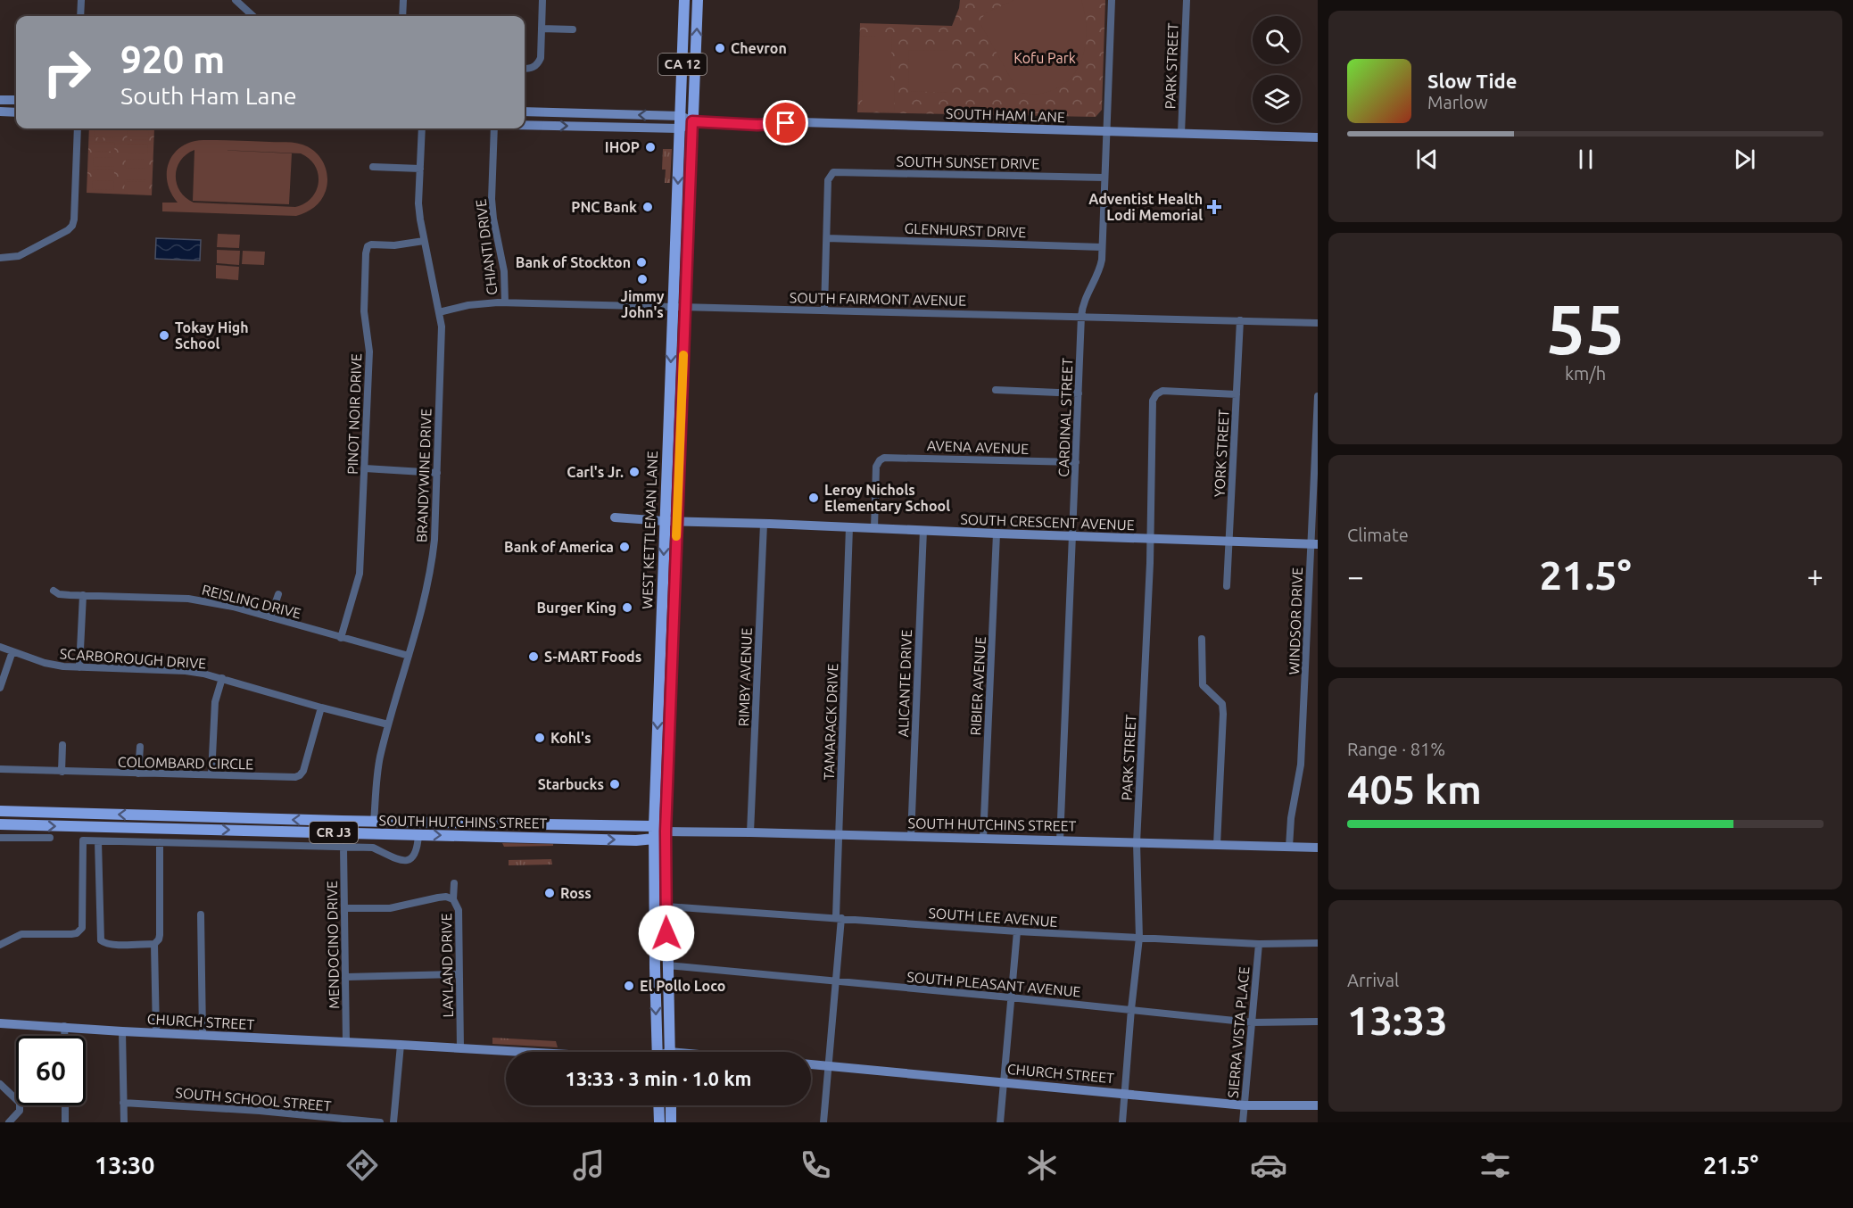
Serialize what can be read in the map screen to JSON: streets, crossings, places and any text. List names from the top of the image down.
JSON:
{
  "streets": {
    "main road": [
      "CA 12",
      "WEST KETTLEMAN LANE",
      "SOUTH HUTCHINS STREET",
      "CR J3"
    ],
    "street": [
      "PARK STREET",
      "SOUTH HAM LANE",
      "SOUTH SUNSET DRIVE",
      "GLENHURST DRIVE",
      "CHIANTI DRIVE",
      "SOUTH FAIRMONT AVENUE",
      "PINOT NOIR DRIVE",
      "CARDINAL STREET",
      "AVENA AVENUE",
      "YORK STREET",
      "BRANDYWINE DRIVE",
      "SOUTH CRESCENT AVENUE",
      "REISLING DRIVE",
      "WINDSOR DRIVE",
      "SCARBOROUGH DRIVE",
      "RIMBY AVENUE",
      "ALICANTE DRIVE",
      "RIBIER AVENUE",
      "TAMARACK DRIVE",
      "COLOMBARD CIRCLE",
      "SOUTH LEE AVENUE",
      "MENDOCINO DRIVE",
      "LAYLAND DRIVE",
      "SOUTH PLEASANT AVENUE",
      "CHURCH STREET",
      "SIERRA VISTA PLACE",
      "SOUTH SCHOOL STREET"
    ]
  },
  "crossings": [
    ["PARK STREET", "SOUTH HAM LANE"],
    ["PARK STREET", "YORK STREET"],
    ["PARK STREET", "SOUTH CRESCENT AVENUE"],
    ["PARK STREET", "SOUTH HUTCHINS STREET"],
    ["PARK STREET", "SOUTH LEE AVENUE"],
    ["PARK STREET", "SOUTH PLEASANT AVENUE"],
    ["PARK STREET", "CHURCH STREET"],
    ["SOUTH HAM LANE", "CARDINAL STREET"],
    ["SOUTH HAM LANE", "WEST KETTLEMAN LANE"],
    ["SOUTH SUNSET DRIVE", "GLENHURST DRIVE"],
    ["SOUTH SUNSET DRIVE", "CARDINAL STREET"],
    ["GLENHURST DRIVE", "CARDINAL STREET"],
    ["CHIANTI DRIVE", "SOUTH FAIRMONT AVENUE"],
    ["SOUTH FAIRMONT AVENUE", "CARDINAL STREET"],
    ["SOUTH FAIRMONT AVENUE", "YORK STREET"],
    ["SOUTH FAIRMONT AVENUE", "BRANDYWINE DRIVE"],
    ["SOUTH FAIRMONT AVENUE", "WEST KETTLEMAN LANE"],
    ["PINOT NOIR DRIVE", "BRANDYWINE DRIVE"],
    ["PINOT NOIR DRIVE", "REISLING DRIVE"],
    ["CARDINAL STREET", "AVENA AVENUE"],
    ["CARDINAL STREET", "SOUTH CRESCENT AVENUE"],
    ["CARDINAL STREET", "SOUTH HUTCHINS STREET"],
    ["AVENA AVENUE", "SOUTH CRESCENT AVENUE"],
    ["YORK STREET", "SOUTH CRESCENT AVENUE"],
    ["BRANDYWINE DRIVE", "REISLING DRIVE"],
    ["BRANDYWINE DRIVE", "SCARBOROUGH DRIVE"],
    ["BRANDYWINE DRIVE", "SOUTH HUTCHINS STREET"],
    ["SOUTH CRESCENT AVENUE", "WEST KETTLEMAN LANE"],
    ["SOUTH CRESCENT AVENUE", "WINDSOR DRIVE"],
    ["SOUTH CRESCENT AVENUE", "RIMBY AVENUE"],
    ["SOUTH CRESCENT AVENUE", "ALICANTE DRIVE"],
    ["SOUTH CRESCENT AVENUE", "RIBIER AVENUE"],
    ["SOUTH CRESCENT AVENUE", "TAMARACK DRIVE"],
    ["WEST KETTLEMAN LANE", "SOUTH HUTCHINS STREET"],
    ["WEST KETTLEMAN LANE", "SOUTH LEE AVENUE"],
    ["WEST KETTLEMAN LANE", "SOUTH PLEASANT AVENUE"],
    ["WINDSOR DRIVE", "SOUTH HUTCHINS STREET"],
    ["SCARBOROUGH DRIVE", "COLOMBARD CIRCLE"],
    ["RIMBY AVENUE", "SOUTH HUTCHINS STREET"],
    ["ALICANTE DRIVE", "SOUTH HUTCHINS STREET"],
    ["RIBIER AVENUE", "SOUTH HUTCHINS STREET"],
    ["TAMARACK DRIVE", "SOUTH HUTCHINS STREET"],
    ["TAMARACK DRIVE", "SOUTH LEE AVENUE"],
    ["TAMARACK DRIVE", "SOUTH PLEASANT AVENUE"],
    ["TAMARACK DRIVE", "CHURCH STREET"],
    ["SOUTH LEE AVENUE", "SIERRA VISTA PLACE"],
    ["MENDOCINO DRIVE", "CHURCH STREET"],
    ["LAYLAND DRIVE", "CHURCH STREET"],
    ["SOUTH PLEASANT AVENUE", "SIERRA VISTA PLACE"],
    ["CHURCH STREET", "SIERRA VISTA PLACE"]
  ],
  "parks": ["Kofu Park"],
  "places": {
    "other": [
      "Chevron",
      "IHOP",
      "PNC Bank",
      "Bank of Stockton",
      "Jimmy John's",
      "Tokay High School",
      "Carl's Jr.",
      "Leroy Nichols Elementary School",
      "Bank of America",
      "Burger King",
      "S-MART Foods",
      "Kohl's",
      "Starbucks",
      "Ross",
      "El Pollo Loco"
    ],
    "health": ["Adventist Health Lodi Memorial"]
  },
  "page": {
    "turn": ["920 m", "South Ham Lane"],
    "song": ["Slow Tide", "Marlow"],
    "tile": [
      ["55", "km/h"],
      "Climate",
      ["Range · 81%", "405 km"],
      ["Arrival", "13:33"]
    ],
    "heat": ["−", "21.5°", "+"],
    "limit": "60",
    "trip": "13:33 · 3 min · 1.0 km",
    "tabs": ["13:30", "21.5°"]
  }
}
